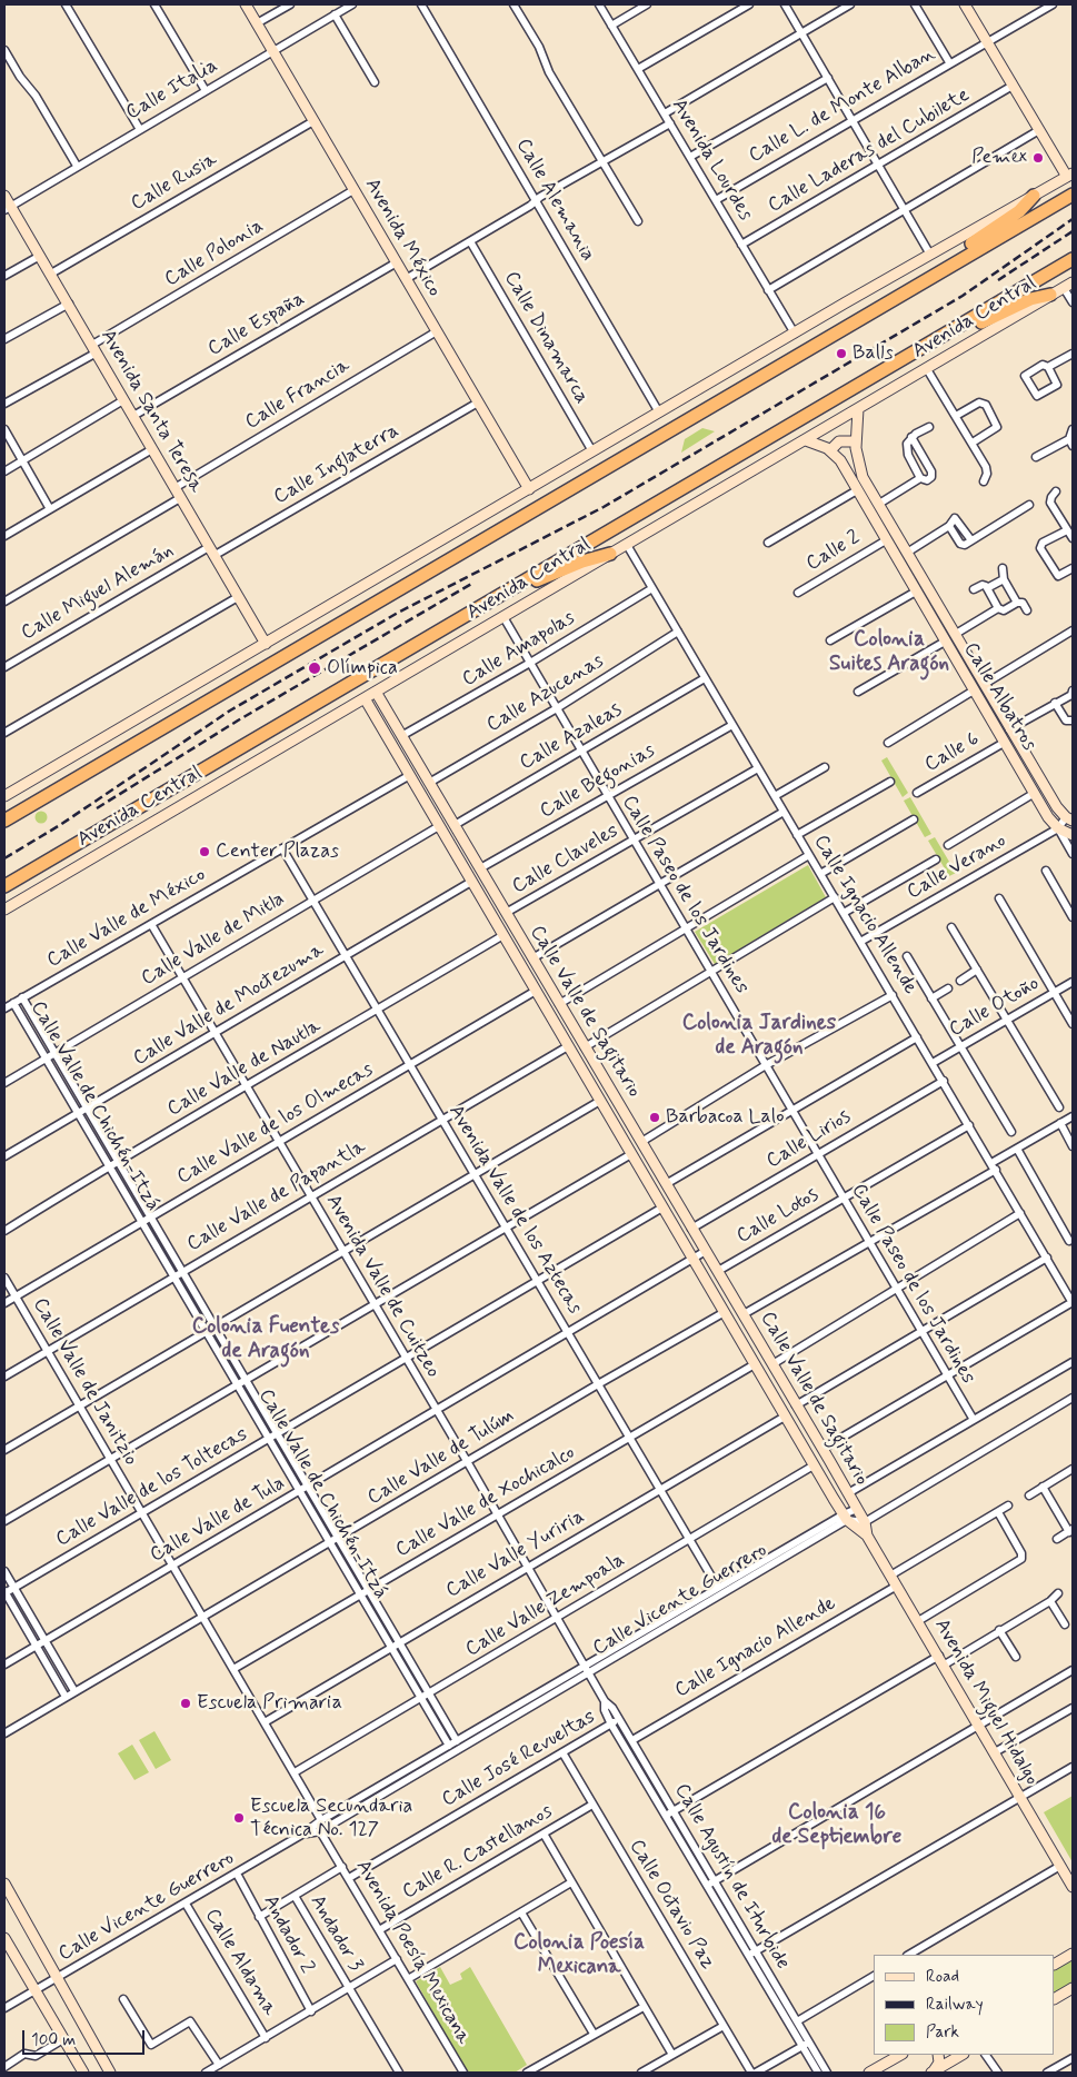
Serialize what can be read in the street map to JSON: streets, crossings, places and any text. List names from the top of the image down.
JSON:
{
  "streets": {
    "highway": ["Avenida Central"],
    "street": [
      "Calle Italia",
      "Calle L. de Monte Alban",
      "Calle Laderas del Cubilete",
      "Avenida Lourdes",
      "Calle Rusia",
      "Calle Alemania",
      "Avenida México",
      "Calle Polonia",
      "Calle España",
      "Calle Dinamarca",
      "Calle Francia",
      "Avenida Santa Teresa",
      "Calle Inglaterra",
      "Calle 2",
      "Calle Miguel Alemán",
      "Calle Amapolas",
      "Calle Azucenas",
      "Calle Albatros",
      "Calle Azaleas",
      "Calle 6",
      "Calle Begonias",
      "Calle Claveles",
      "Calle Verano",
      "Calle Paseo de los Jardines",
      "Calle Ignacio Allende",
      "Calle Valle de México",
      "Calle Valle de Mitla",
      "Calle Valle de Moctezuma",
      "Calle Otoño",
      "Calle Valle de Sagitario",
      "Calle Valle de Nautla",
      "Calle Valle de Chichén-Itzá",
      "Calle Valle de los Olmecas",
      "Calle Lirios",
      "Calle Valle de Papantla",
      "Avenida Valle de los Aztecas",
      "Calle Lotos",
      "Avenida Valle de Cuitzeo",
      "Calle Valle de Janitzio",
      "Calle Valle de Tulúm",
      "Calle Valle de los Toltecas",
      "Calle Valle de Xochicalco",
      "Calle Valle de Tula",
      "Calle Valle Yuriria",
      "Calle Vicente Guerrero",
      "Calle Valle Zempoala",
      "Avenida Miguel Hidalgo",
      "Calle José Revueltas",
      "Calle R. Castellanos",
      "Calle Agustín de Iturbide",
      "Calle Octavio Paz",
      "Andador 3",
      "Andador 2",
      "Avenida Poesía Mexicana",
      "Calle Aldama"
    ]
  },
  "crossings": [
    ["Calle Italia", "Avenida México"],
    ["Calle Italia", "Avenida Santa Teresa"],
    ["Calle L. de Monte Alban", "Avenida Lourdes"],
    ["Calle Laderas del Cubilete", "Avenida Lourdes"],
    ["Calle Rusia", "Avenida México"],
    ["Calle Rusia", "Avenida Santa Teresa"],
    ["Avenida México", "Calle Polonia"],
    ["Avenida México", "Calle España"],
    ["Avenida México", "Calle Francia"],
    ["Avenida México", "Calle Inglaterra"],
    ["Calle Polonia", "Avenida Santa Teresa"],
    ["Avenida Central", "Calle Albatros"],
    ["Avenida Central", "Calle Paseo de los Jardines"],
    ["Avenida Central", "Calle Ignacio Allende"],
    ["Avenida Central", "Calle Valle de Sagitario"],
    ["Calle España", "Avenida Santa Teresa"],
    ["Calle Francia", "Avenida Santa Teresa"],
    ["Avenida Santa Teresa", "Calle Inglaterra"],
    ["Avenida Santa Teresa", "Calle Miguel Alemán"],
    ["Calle Inglaterra", "Calle Miguel Alemán"],
    ["Calle 2", "Calle Albatros"],
    ["Calle Amapolas", "Calle Paseo de los Jardines"],
    ["Calle Amapolas", "Calle Ignacio Allende"],
    ["Calle Amapolas", "Calle Valle de Sagitario"],
    ["Calle Azucenas", "Calle Paseo de los Jardines"],
    ["Calle Azucenas", "Calle Ignacio Allende"],
    ["Calle Azucenas", "Calle Valle de Sagitario"],
    ["Calle Albatros", "Calle 6"],
    ["Calle Albatros", "Calle Verano"],
    ["Calle Azaleas", "Calle Paseo de los Jardines"],
    ["Calle Azaleas", "Calle Ignacio Allende"],
    ["Calle Azaleas", "Calle Valle de Sagitario"],
    ["Calle Begonias", "Calle Paseo de los Jardines"],
    ["Calle Begonias", "Calle Ignacio Allende"],
    ["Calle Begonias", "Calle Valle de Sagitario"],
    ["Calle Claveles", "Calle Paseo de los Jardines"],
    ["Calle Claveles", "Calle Ignacio Allende"],
    ["Calle Claveles", "Calle Valle de Sagitario"],
    ["Calle Verano", "Calle Ignacio Allende"],
    ["Calle Paseo de los Jardines", "Calle Lirios"],
    ["Calle Paseo de los Jardines", "Calle Lotos"],
    ["Calle Ignacio Allende", "Calle Otoño"],
    ["Calle Ignacio Allende", "Calle Lirios"],
    ["Calle Ignacio Allende", "Calle Lotos"],
    ["Calle Ignacio Allende", "Avenida Miguel Hidalgo"],
    ["Calle Ignacio Allende", "Calle Agustín de Iturbide"],
    ["Calle Valle de México", "Calle Valle de Sagitario"],
    ["Calle Valle de México", "Calle Valle de Chichén-Itzá"],
    ["Calle Valle de México", "Avenida Valle de los Aztecas"],
    ["Calle Valle de México", "Avenida Valle de Cuitzeo"],
    ["Calle Valle de Mitla", "Calle Valle de Sagitario"],
    ["Calle Valle de Mitla", "Calle Valle de Chichén-Itzá"],
    ["Calle Valle de Mitla", "Avenida Valle de los Aztecas"],
    ["Calle Valle de Mitla", "Avenida Valle de Cuitzeo"],
    ["Calle Valle de Moctezuma", "Calle Valle de Sagitario"],
    ["Calle Valle de Moctezuma", "Calle Valle de Chichén-Itzá"],
    ["Calle Valle de Moctezuma", "Avenida Valle de los Aztecas"],
    ["Calle Valle de Moctezuma", "Avenida Valle de Cuitzeo"],
    ["Calle Valle de Sagitario", "Calle Valle de Nautla"],
    ["Calle Valle de Sagitario", "Calle Valle de los Olmecas"],
    ["Calle Valle de Sagitario", "Calle Lirios"],
    ["Calle Valle de Sagitario", "Calle Valle de Papantla"],
    ["Calle Valle de Sagitario", "Calle Lotos"],
    ["Calle Valle de Sagitario", "Calle Valle de Tulúm"],
    ["Calle Valle de Sagitario", "Calle Valle de los Toltecas"],
    ["Calle Valle de Sagitario", "Calle Valle de Xochicalco"],
    ["Calle Valle de Sagitario", "Calle Valle de Tula"],
    ["Calle Valle de Sagitario", "Calle Valle Yuriria"],
    ["Calle Valle de Sagitario", "Calle Vicente Guerrero"],
    ["Calle Valle de Sagitario", "Calle Valle Zempoala"],
    ["Calle Valle de Sagitario", "Avenida Miguel Hidalgo"],
    ["Calle Valle de Nautla", "Calle Valle de Chichén-Itzá"],
    ["Calle Valle de Nautla", "Avenida Valle de los Aztecas"],
    ["Calle Valle de Nautla", "Avenida Valle de Cuitzeo"],
    ["Calle Valle de Chichén-Itzá", "Calle Valle de los Olmecas"],
    ["Calle Valle de Chichén-Itzá", "Calle Valle de Papantla"],
    ["Calle Valle de Chichén-Itzá", "Calle Valle de Tulúm"],
    ["Calle Valle de Chichén-Itzá", "Calle Valle de los Toltecas"],
    ["Calle Valle de Chichén-Itzá", "Calle Valle de Xochicalco"],
    ["Calle Valle de Chichén-Itzá", "Calle Valle de Tula"],
    ["Calle Valle de Chichén-Itzá", "Calle Valle Yuriria"],
    ["Calle Valle de Chichén-Itzá", "Calle Vicente Guerrero"],
    ["Calle Valle de Chichén-Itzá", "Calle Valle Zempoala"],
    ["Calle Valle de los Olmecas", "Avenida Valle de los Aztecas"],
    ["Calle Valle de los Olmecas", "Avenida Valle de Cuitzeo"],
    ["Calle Valle de los Olmecas", "Calle Valle de Janitzio"],
    ["Calle Valle de Papantla", "Avenida Valle de los Aztecas"],
    ["Calle Valle de Papantla", "Avenida Valle de Cuitzeo"],
    ["Calle Valle de Papantla", "Calle Valle de Janitzio"],
    ["Avenida Valle de los Aztecas", "Calle Valle de Tulúm"],
    ["Avenida Valle de los Aztecas", "Calle Valle de los Toltecas"],
    ["Avenida Valle de los Aztecas", "Calle Valle de Xochicalco"],
    ["Avenida Valle de los Aztecas", "Calle Valle de Tula"],
    ["Avenida Valle de los Aztecas", "Calle Valle Yuriria"],
    ["Avenida Valle de los Aztecas", "Calle Vicente Guerrero"],
    ["Avenida Valle de los Aztecas", "Calle Valle Zempoala"],
    ["Avenida Valle de Cuitzeo", "Calle Valle de Tulúm"],
    ["Avenida Valle de Cuitzeo", "Calle Valle de los Toltecas"],
    ["Avenida Valle de Cuitzeo", "Calle Valle de Xochicalco"],
    ["Avenida Valle de Cuitzeo", "Calle Valle de Tula"],
    ["Avenida Valle de Cuitzeo", "Calle Valle Yuriria"],
    ["Avenida Valle de Cuitzeo", "Calle Vicente Guerrero"],
    ["Avenida Valle de Cuitzeo", "Calle Valle Zempoala"],
    ["Avenida Valle de Cuitzeo", "Calle Agustín de Iturbide"],
    ["Calle Valle de Janitzio", "Calle Valle de Tulúm"],
    ["Calle Valle de Janitzio", "Calle Valle de los Toltecas"],
    ["Calle Valle de Janitzio", "Calle Valle de Xochicalco"],
    ["Calle Valle de Janitzio", "Calle Valle de Tula"],
    ["Calle Valle de Janitzio", "Calle Valle Yuriria"],
    ["Calle Valle de Janitzio", "Calle Vicente Guerrero"],
    ["Calle Valle de Janitzio", "Calle Valle Zempoala"],
    ["Calle Vicente Guerrero", "Avenida Miguel Hidalgo"],
    ["Calle Vicente Guerrero", "Calle Agustín de Iturbide"],
    ["Calle Vicente Guerrero", "Andador 2"],
    ["Calle Vicente Guerrero", "Avenida Poesía Mexicana"],
    ["Calle Vicente Guerrero", "Calle Aldama"],
    ["Calle José Revueltas", "Calle Agustín de Iturbide"],
    ["Calle José Revueltas", "Calle Octavio Paz"],
    ["Calle José Revueltas", "Avenida Poesía Mexicana"],
    ["Calle R. Castellanos", "Calle Octavio Paz"],
    ["Calle R. Castellanos", "Avenida Poesía Mexicana"]
  ],
  "districts": [
    "Colonia Suites Aragón",
    "Colonia Jardines de Aragón",
    "Colonia Fuentes de Aragón",
    "Colonia 16 de Septiembre",
    "Colonia Poesía Mexicana"
  ],
  "places": [
    "Pemex",
    "Balls",
    "Olímpica",
    "Center Plazas",
    "Barbacoa Lalo",
    "Escuela Primaria",
    "Escuela Secundaria Técnica No. 127"
  ],
  "legend": ["Road", "Railway", "Park"],
  "scale_bar": "100 m"
}
